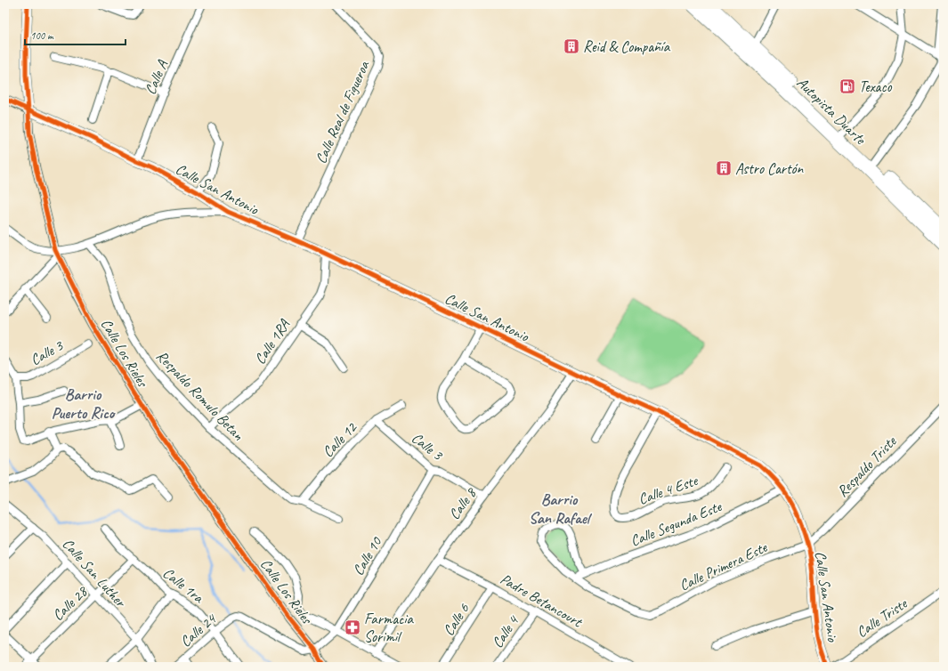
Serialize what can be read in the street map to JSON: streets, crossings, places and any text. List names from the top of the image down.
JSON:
{
  "streets": {
    "highway": ["Autopista Duarte"],
    "street": [
      "Calle A",
      "Calle Real de Figueroa",
      "Calle San Antonio",
      "Calle 1RA",
      "Calle 3",
      "Calle Los Rieles",
      "Respaldo Romulo Betan",
      "Calle 12",
      "Respaldo Triste",
      "Calle 4 Este",
      "Calle 8",
      "Calle Segunda Este",
      "Calle 10",
      "Calle Primera Este",
      "Calle San Luther",
      "Calle 1ra",
      "Padre Betancourt",
      "Calle 28",
      "Calle Triste",
      "Calle 6",
      "Calle 24",
      "Calle 4"
    ]
  },
  "crossings": [
    ["Calle A", "Calle San Antonio"],
    ["Calle Real de Figueroa", "Calle San Antonio"],
    ["Calle San Antonio", "Calle 1RA"],
    ["Calle San Antonio", "Calle Los Rieles"],
    ["Calle San Antonio", "Respaldo Triste"],
    ["Calle San Antonio", "Calle 4 Este"],
    ["Calle San Antonio", "Calle 8"],
    ["Calle San Antonio", "Calle Segunda Este"],
    ["Calle San Antonio", "Calle Primera Este"],
    ["Calle 1RA", "Respaldo Romulo Betan"],
    ["Calle 3", "Calle 12"],
    ["Calle 3", "Calle 8"],
    ["Calle 3", "Calle 10"],
    ["Calle Los Rieles", "Calle 10"],
    ["Calle Los Rieles", "Calle 24"],
    ["Respaldo Romulo Betan", "Calle 12"],
    ["Respaldo Triste", "Calle Primera Este"],
    ["Calle 8", "Padre Betancourt"],
    ["Calle Segunda Este", "Calle Primera Este"],
    ["Calle 10", "Calle 24"],
    ["Calle San Luther", "Calle 28"],
    ["Calle 1ra", "Calle 28"],
    ["Calle 1ra", "Calle 24"],
    ["Padre Betancourt", "Calle 6"],
    ["Padre Betancourt", "Calle 4"]
  ],
  "districts": ["Barrio Puerto Rico", "Barrio San Rafael"],
  "places": {
    "building": ["Reid & Compañía", "Astro Cartón"],
    "fuel station": ["Texaco"],
    "pharmacy": ["Farmacia Sorimil"]
  },
  "scale_bar": "100 m"
}
